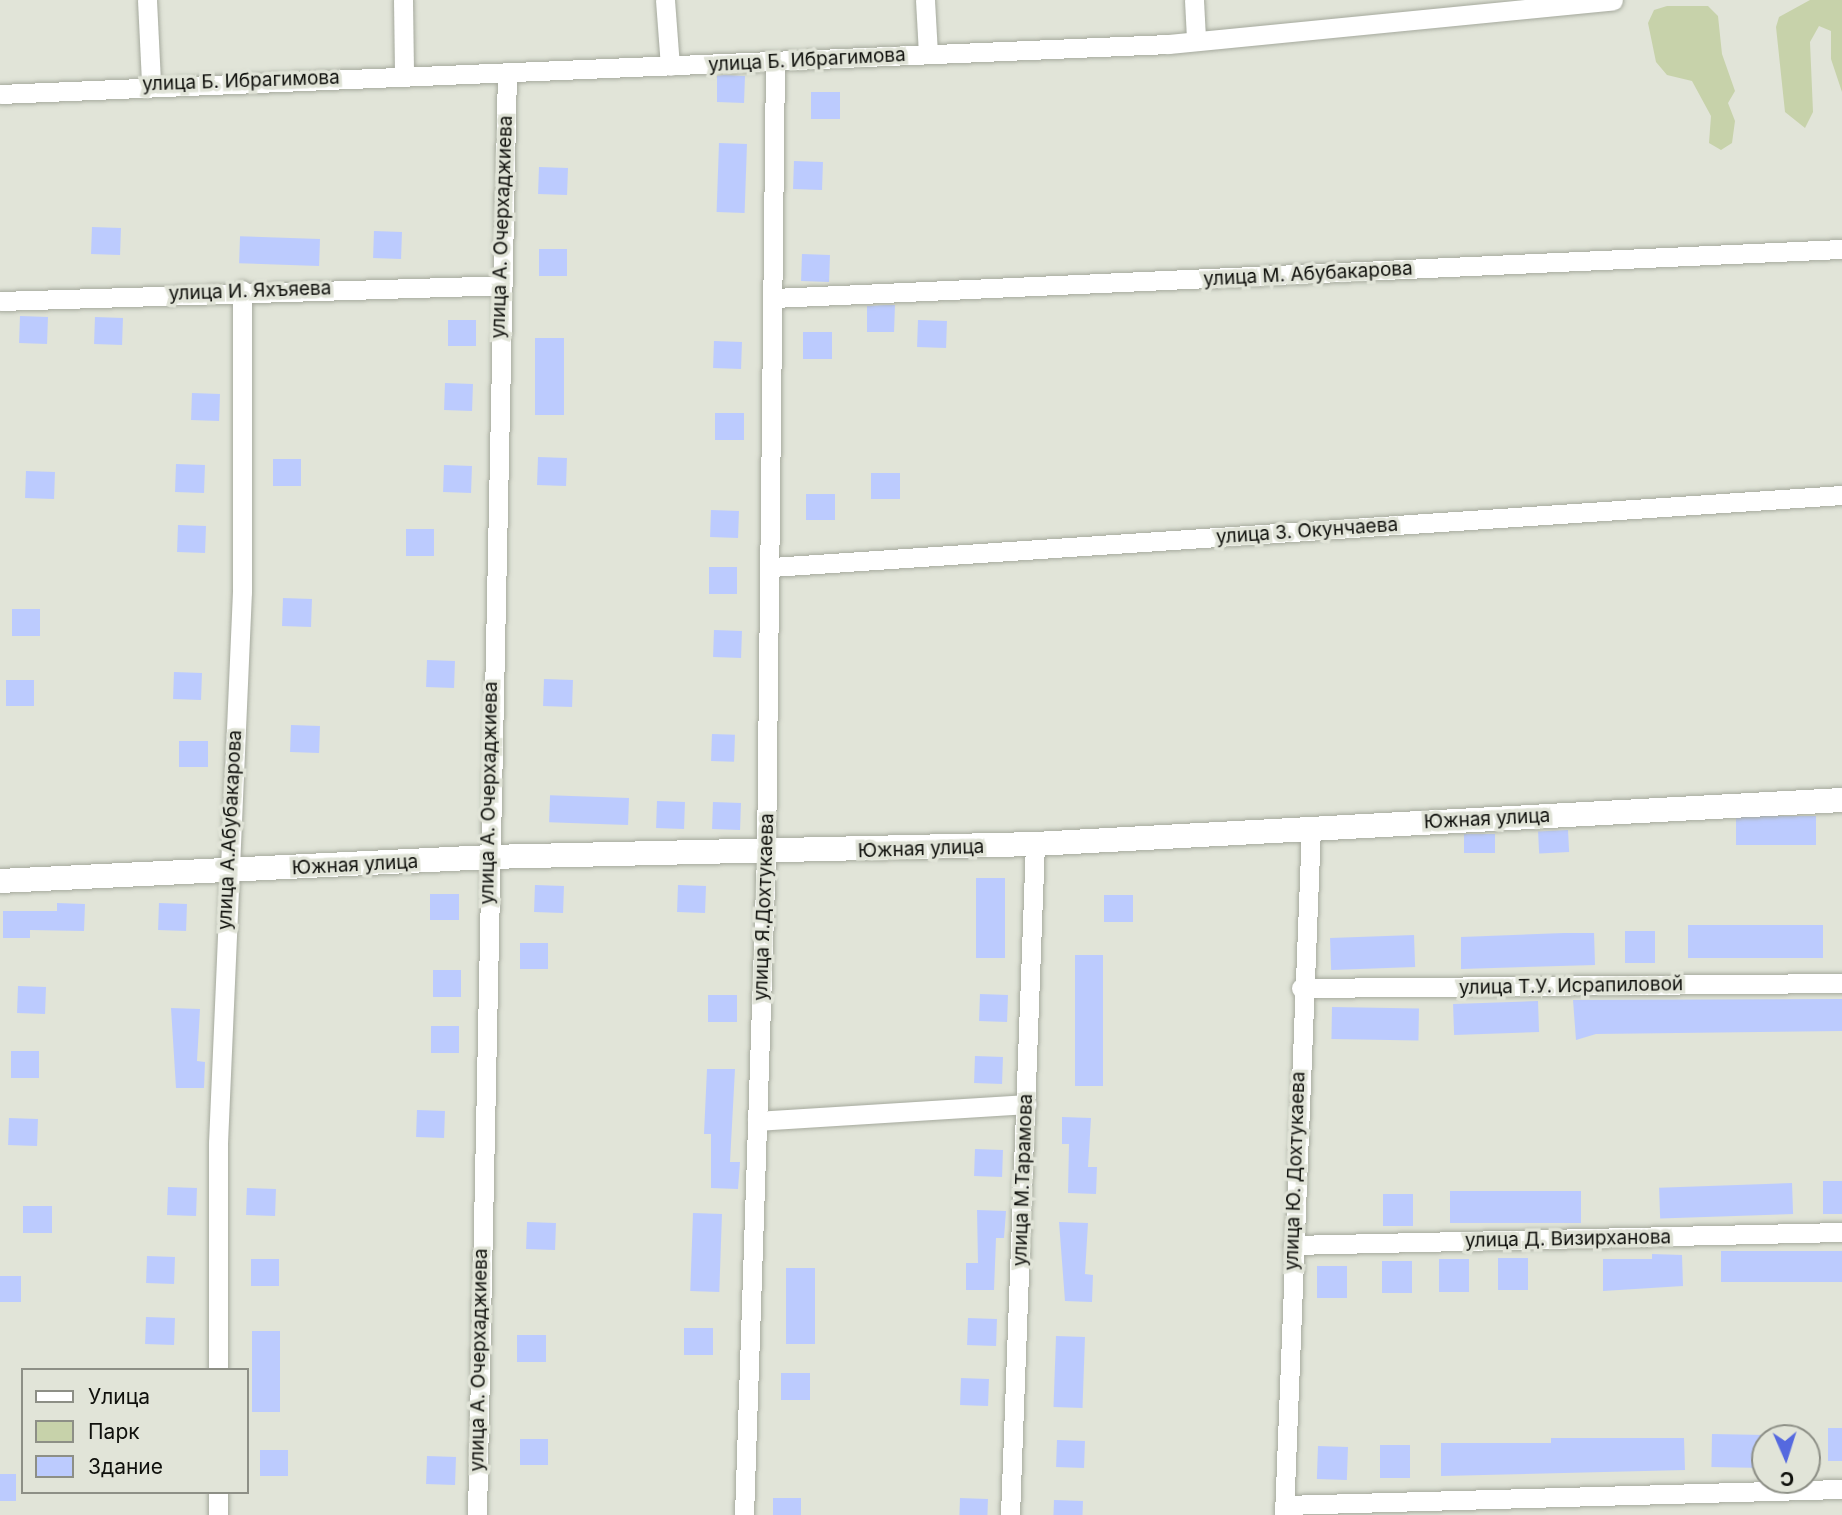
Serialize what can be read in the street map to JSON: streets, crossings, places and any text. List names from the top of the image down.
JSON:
{
  "streets": {
    "main road": ["Южная улица"],
    "street": [
      "улица Б. Ибрагимова",
      "улица А. Очерхаджиева",
      "улица М. Абубакарова",
      "улица И. Яхъяева",
      "улица З. Окунчаева",
      "улица А.Абубакарова",
      "улица Я.Дохтукаева",
      "улица Т.У. Исрапиловой",
      "улица Ю. Дохтукаева",
      "улица М.Тарамова",
      "улица Д. Визирханова"
    ]
  },
  "crossings": [
    ["улица Б. Ибрагимова", "улица А. Очерхаджиева"],
    ["улица Б. Ибрагимова", "улица Я.Дохтукаева"],
    ["улица А. Очерхаджиева", "улица И. Яхъяева"],
    ["улица А. Очерхаджиева", "Южная улица"],
    ["улица М. Абубакарова", "улица Я.Дохтукаева"],
    ["улица И. Яхъяева", "улица А.Абубакарова"],
    ["улица З. Окунчаева", "улица Я.Дохтукаева"],
    ["Южная улица", "улица А.Абубакарова"],
    ["Южная улица", "улица Я.Дохтукаева"],
    ["Южная улица", "улица Ю. Дохтукаева"],
    ["Южная улица", "улица М.Тарамова"],
    ["улица Т.У. Исрапиловой", "улица Ю. Дохтукаева"],
    ["улица Ю. Дохтукаева", "улица Д. Визирханова"]
  ],
  "legend": ["Улица", "Парк", "Здание"],
  "north": "bottom"
}
